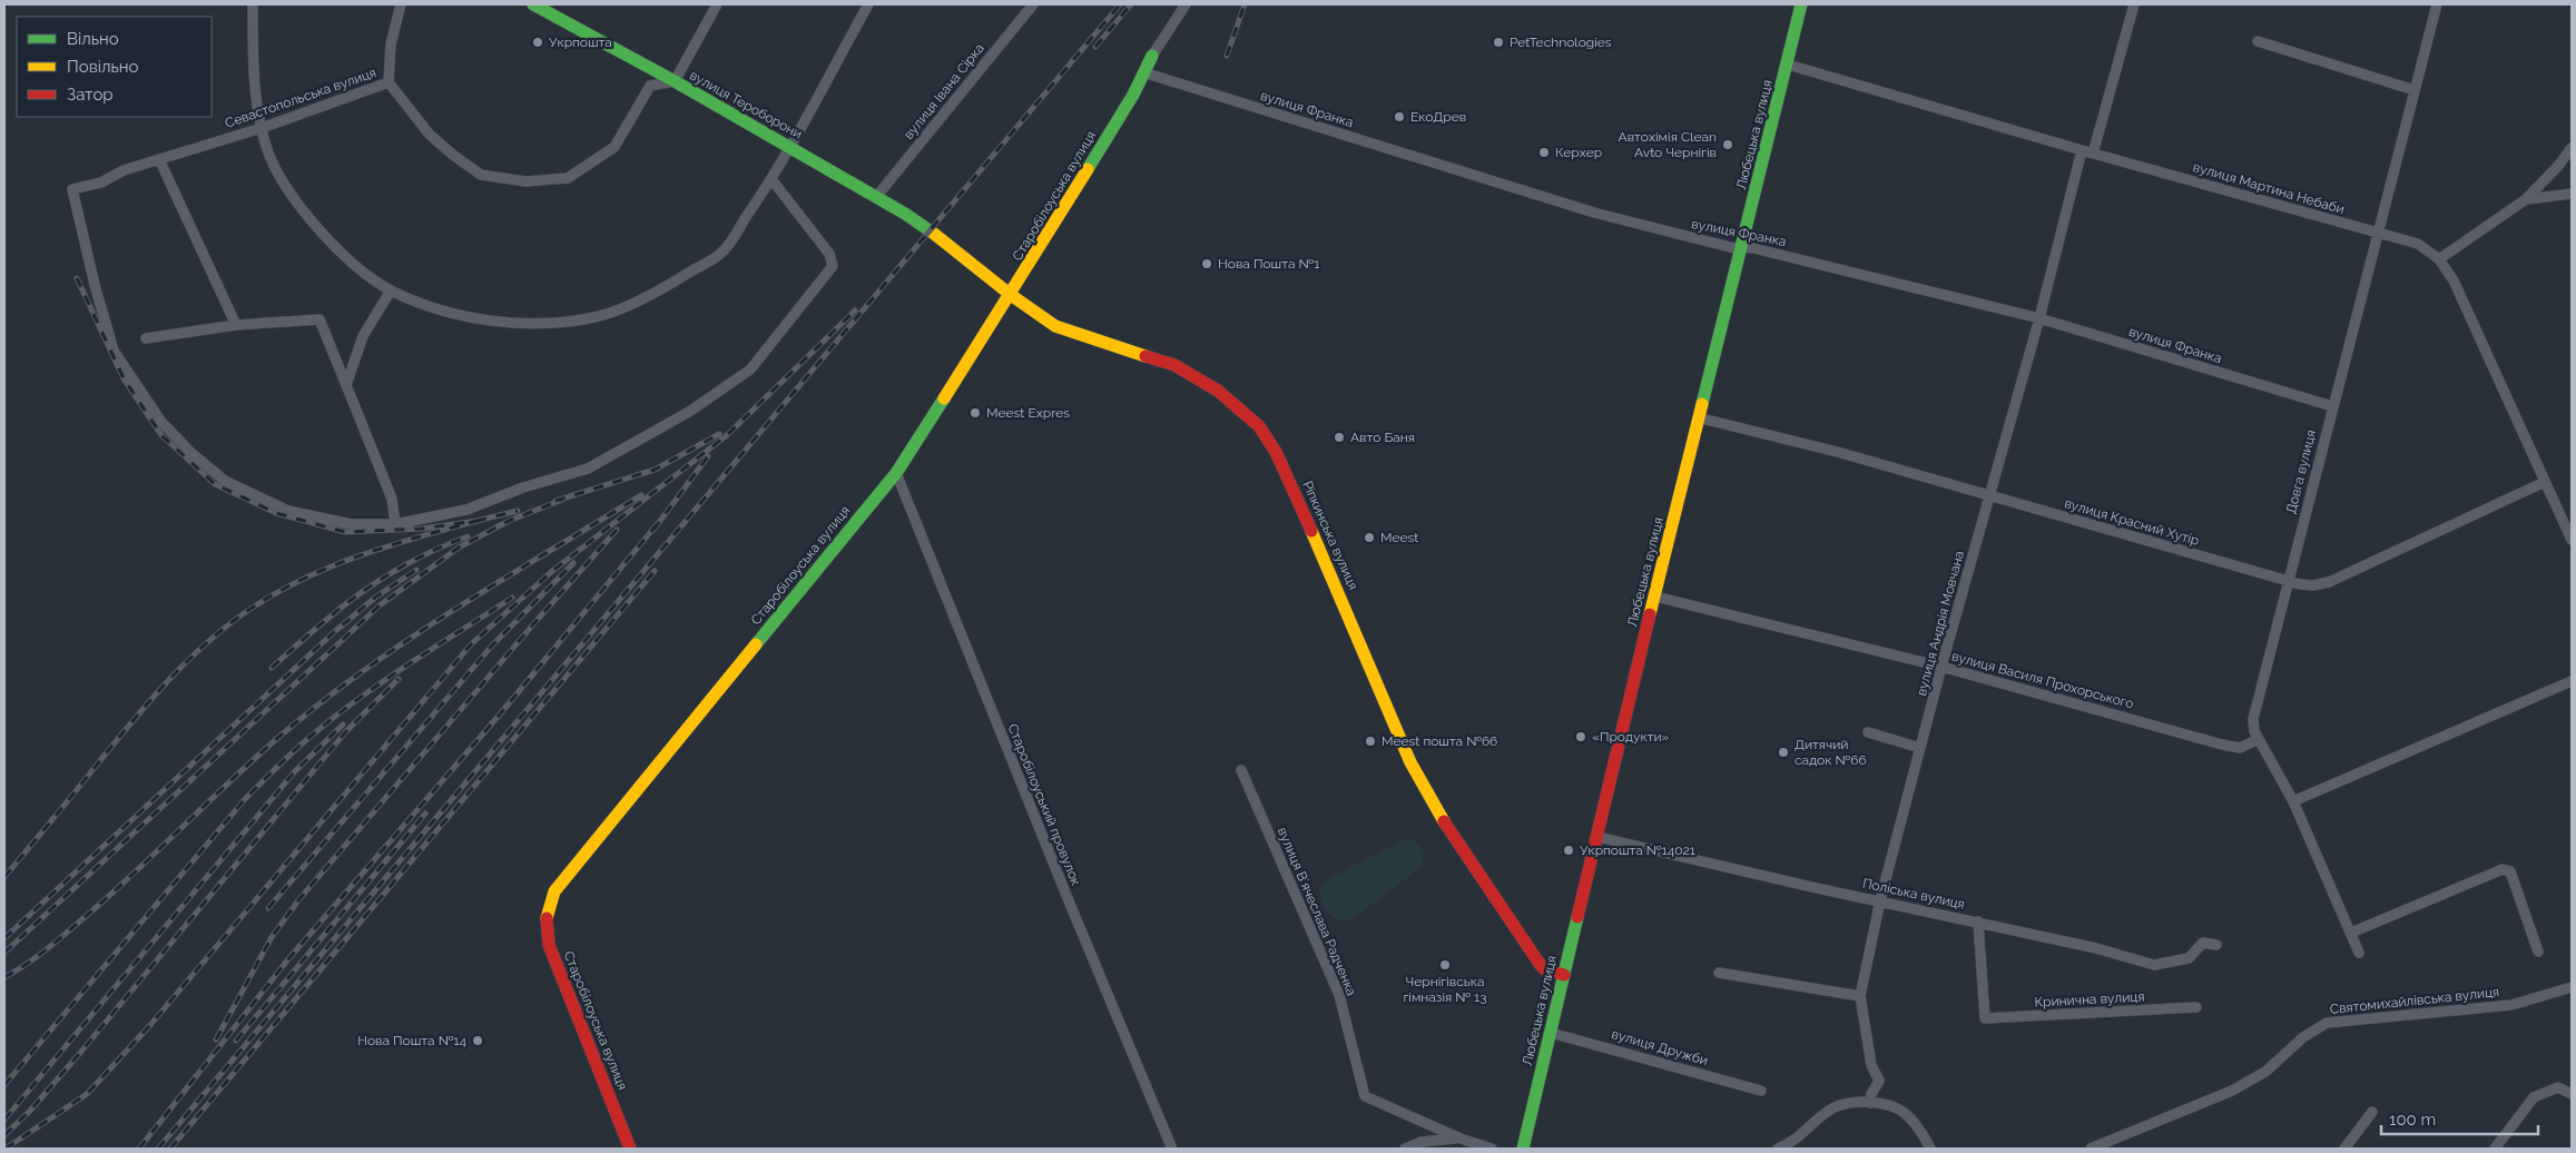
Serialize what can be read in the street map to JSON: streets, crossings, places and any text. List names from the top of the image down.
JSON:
{
  "streets": {
    "main road": [
      "вулиця Тероборони",
      "Любецька вулиця",
      "Старобілоуська вулиця",
      "Ріпкинська вулиця"
    ],
    "street": [
      "вулиця Івана Сірка",
      "Севастопольська вулиця",
      "вулиця Франка",
      "вулиця Мартина Небаби",
      "Довга вулиця",
      "вулиця Красний Хутір",
      "вулиця Андрія Мовчана",
      "вулиця Василя Прохорського",
      "Старобілоуський провулок",
      "Поліська вулиця",
      "вулиця Вʼячеслава Радченка",
      "Кринична вулиця",
      "Святомихайлівська вулиця",
      "вулиця Дружби"
    ]
  },
  "crossings": [
    ["вулиця Івана Сірка", "вулиця Тероборони"],
    ["вулиця Тероборони", "Ріпкинська вулиця"],
    ["вулиця Франка", "Любецька вулиця"],
    ["вулиця Франка", "Старобілоуська вулиця"],
    ["вулиця Франка", "Довга вулиця"],
    ["вулиця Франка", "вулиця Андрія Мовчана"],
    ["Любецька вулиця", "вулиця Мартина Небаби"],
    ["Любецька вулиця", "вулиця Красний Хутір"],
    ["Любецька вулиця", "Ріпкинська вулиця"],
    ["Любецька вулиця", "вулиця Василя Прохорського"],
    ["Любецька вулиця", "Поліська вулиця"],
    ["Любецька вулиця", "вулиця Дружби"],
    ["вулиця Мартина Небаби", "Довга вулиця"],
    ["вулиця Мартина Небаби", "вулиця Красний Хутір"],
    ["вулиця Мартина Небаби", "вулиця Андрія Мовчана"],
    ["Старобілоуська вулиця", "Ріпкинська вулиця"],
    ["Старобілоуська вулиця", "Старобілоуський провулок"],
    ["Довга вулиця", "вулиця Красний Хутір"],
    ["Довга вулиця", "вулиця Василя Прохорського"],
    ["вулиця Красний Хутір", "вулиця Андрія Мовчана"],
    ["вулиця Андрія Мовчана", "вулиця Василя Прохорського"],
    ["вулиця Андрія Мовчана", "Поліська вулиця"],
    ["Поліська вулиця", "Кринична вулиця"]
  ],
  "places": [
    "Укрпошта",
    "PetTechnologies",
    "ЕкоДрев",
    "Автохімія Clean Avto Чернігів",
    "Керхер",
    "Нова Пошта №1",
    "Meest Expres",
    "Авто Баня",
    "Meest",
    "«Продукти»",
    "Meest пошта №66",
    "Дитячий садок №66",
    "Укрпошта №14021",
    "Чернігівська гімназія № 13",
    "Нова Пошта №14"
  ],
  "legend": ["Вільно", "Повільно", "Затор"],
  "scale_bar": "100 m"
}
